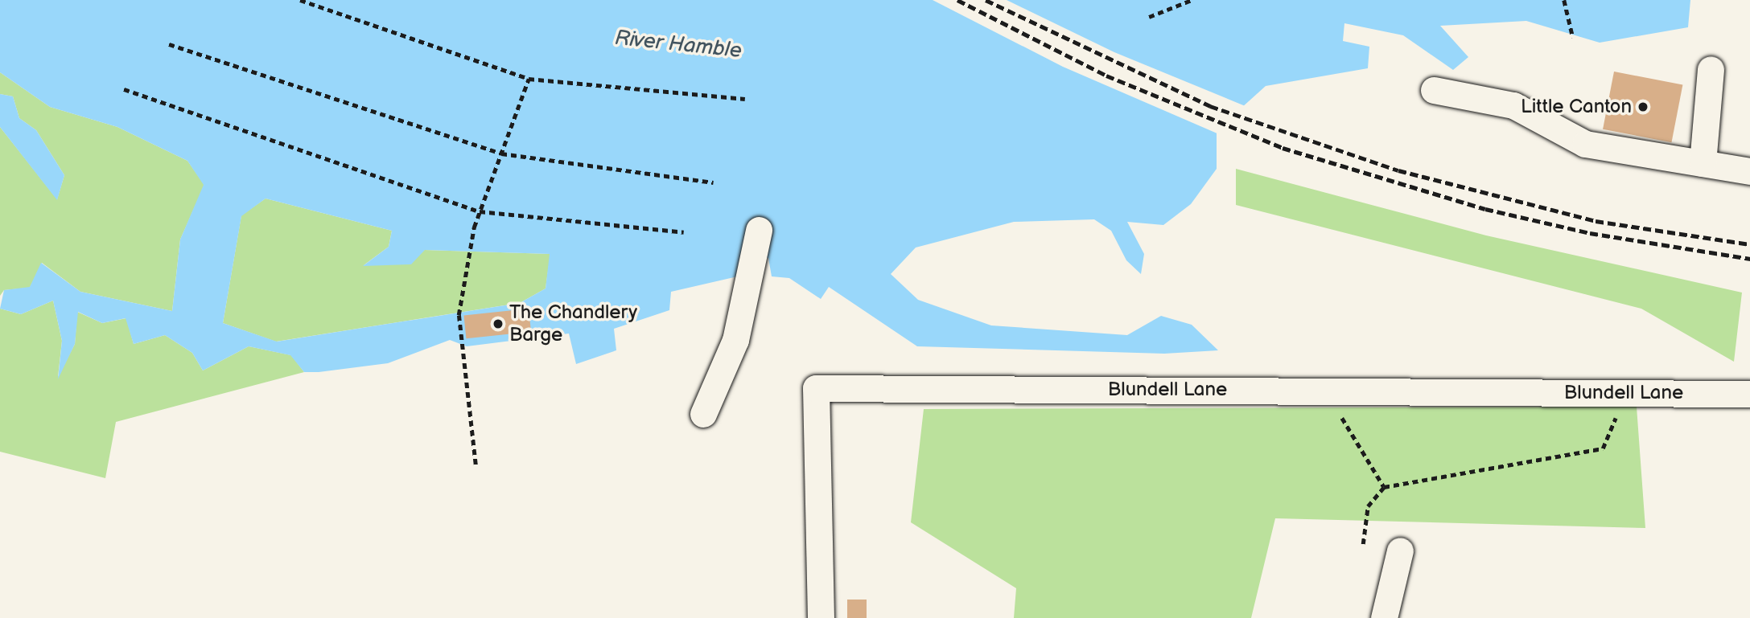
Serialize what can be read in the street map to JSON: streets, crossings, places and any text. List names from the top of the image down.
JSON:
{
  "streets": {
    "street": ["Blundell Lane"]
  },
  "water": ["River Hamble"],
  "places": ["Little Canton", "The Chandlery Barge"]
}
